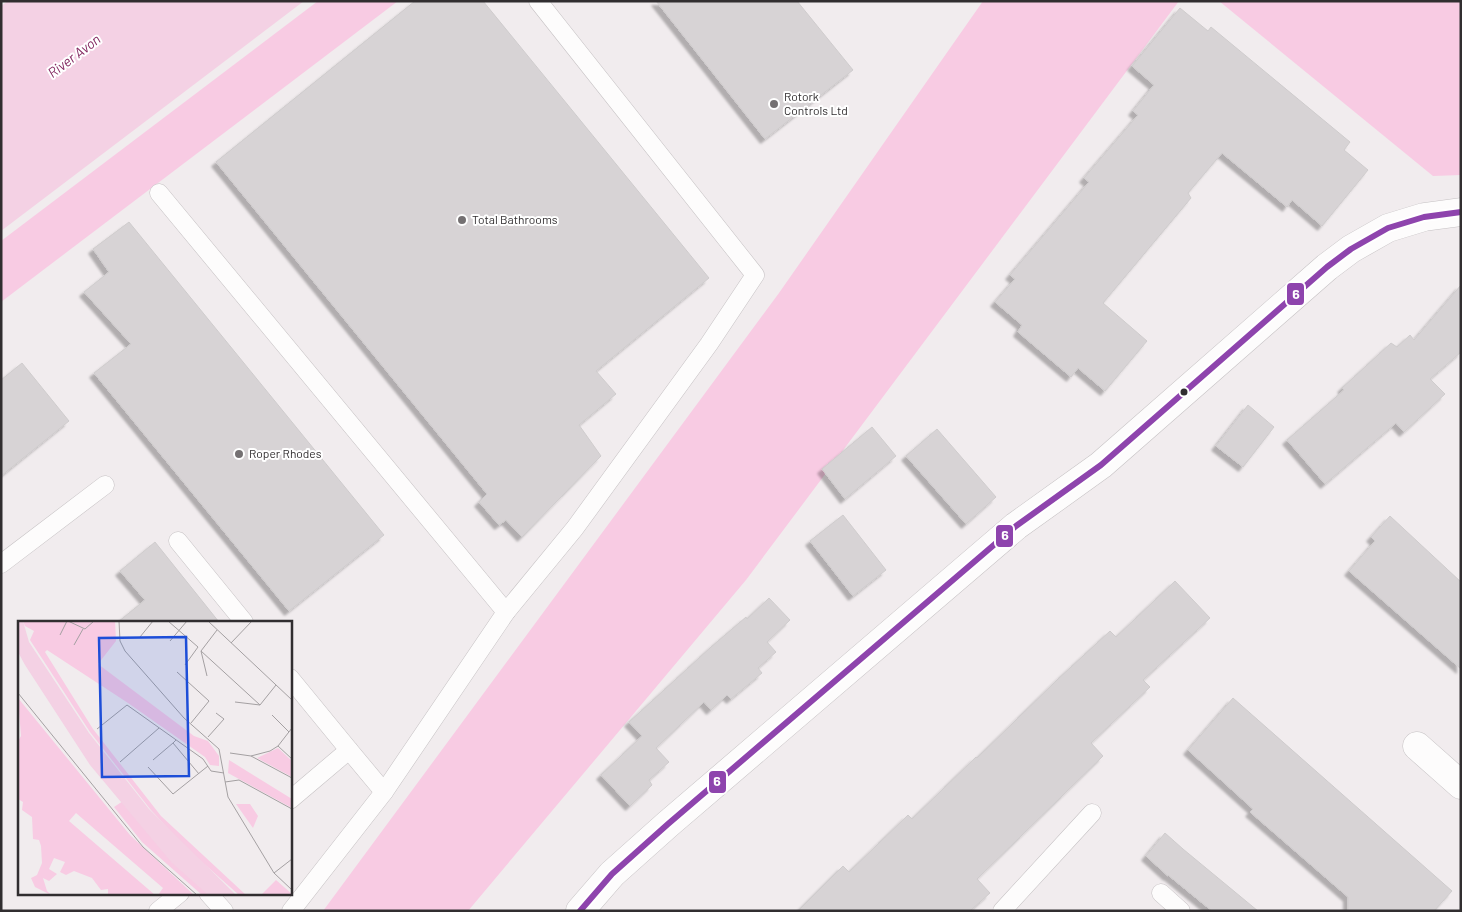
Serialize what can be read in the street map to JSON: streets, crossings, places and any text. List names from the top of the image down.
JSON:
{
  "water": ["River Avon"],
  "places": ["Rotork Controls Ltd", "Total Bathrooms", "Roper Rhodes"],
  "lines": ["transit line 6"]
}
